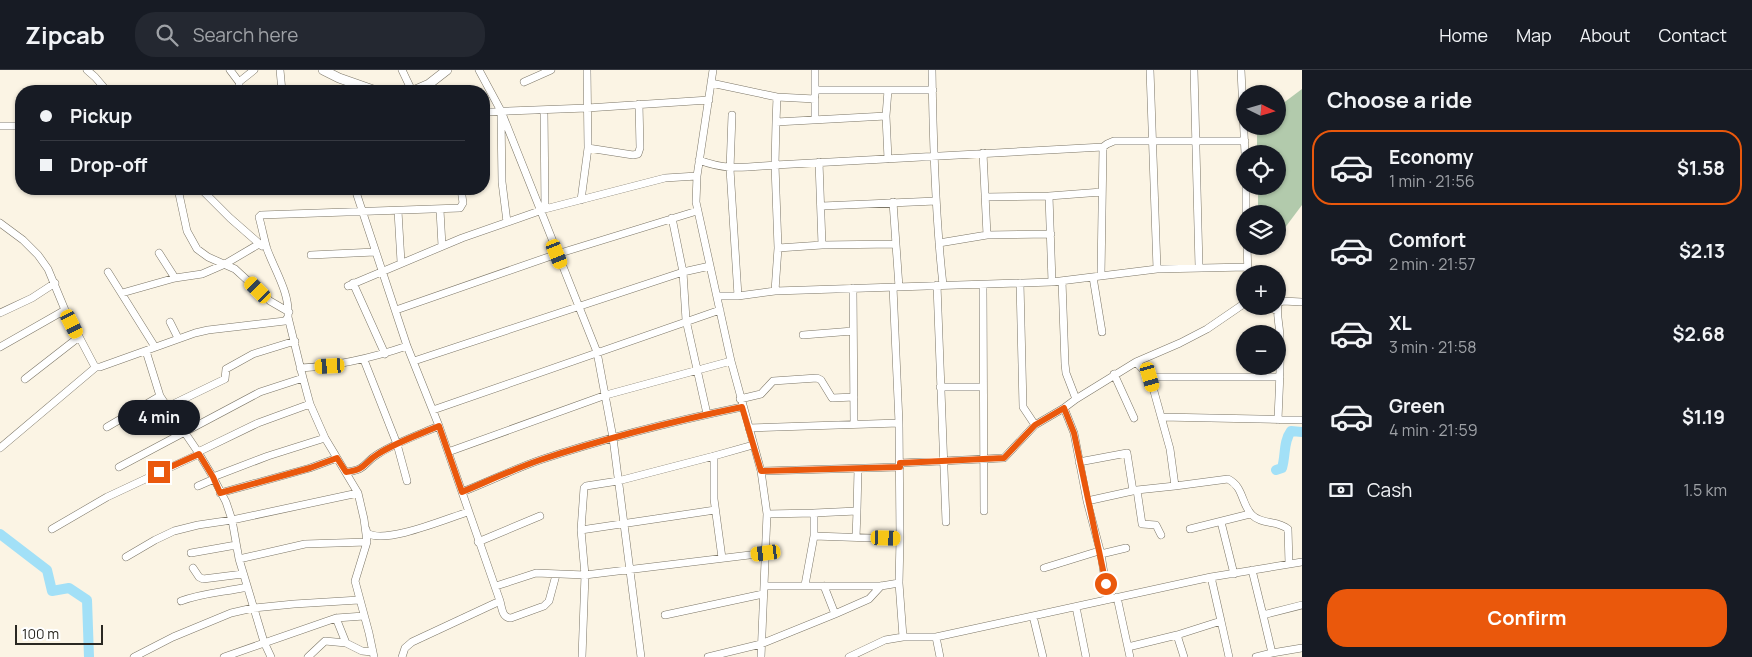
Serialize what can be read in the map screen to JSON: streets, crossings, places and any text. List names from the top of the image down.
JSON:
{
  "scale_bar": "100 m",
  "north": "right",
  "page": {
    "header": "Zipcab",
    "search": "Search here",
    "nav": [
      "Home",
      "Map",
      "About",
      "Contact"
    ],
    "heading": "Choose a ride",
    "map_buttons": ["+", "−"],
    "banner": ["Pickup", "Drop-off"],
    "list": [
      {
        "name": "Economy",
        "note": "1 min · 21:56",
        "value": "$1.58"
      },
      {
        "name": "Comfort",
        "note": "2 min · 21:57",
        "value": "$2.13"
      },
      {
        "name": "XL",
        "note": "3 min · 21:58",
        "value": "$2.68"
      },
      {
        "name": "Green",
        "note": "4 min · 21:59",
        "value": "$1.19"
      }
    ],
    "bubble": "4 min",
    "pay": ["Cash", "1.5 km"],
    "buttons": "Confirm",
    "scale": "100 m"
  }
}
